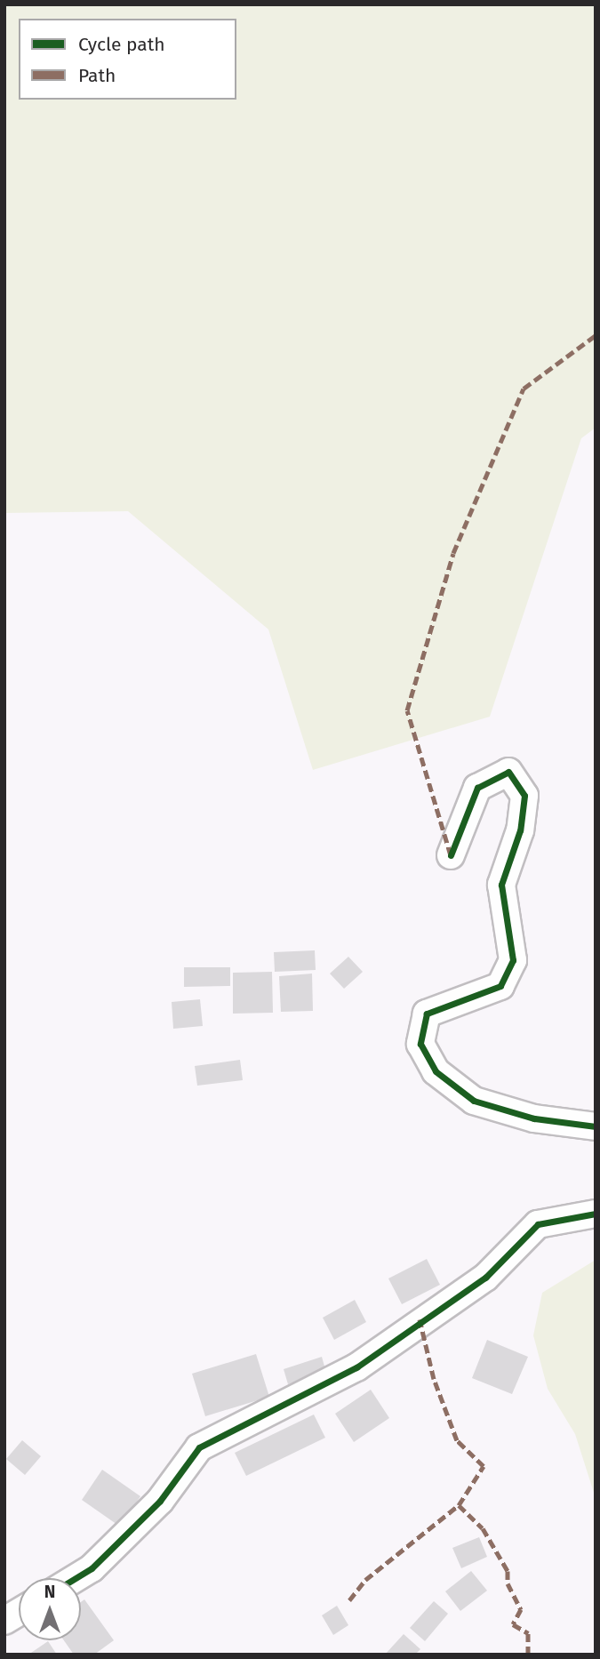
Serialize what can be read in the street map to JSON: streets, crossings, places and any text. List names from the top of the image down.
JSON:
{
  "legend": ["Cycle path", "Path"],
  "north": "top"
}
